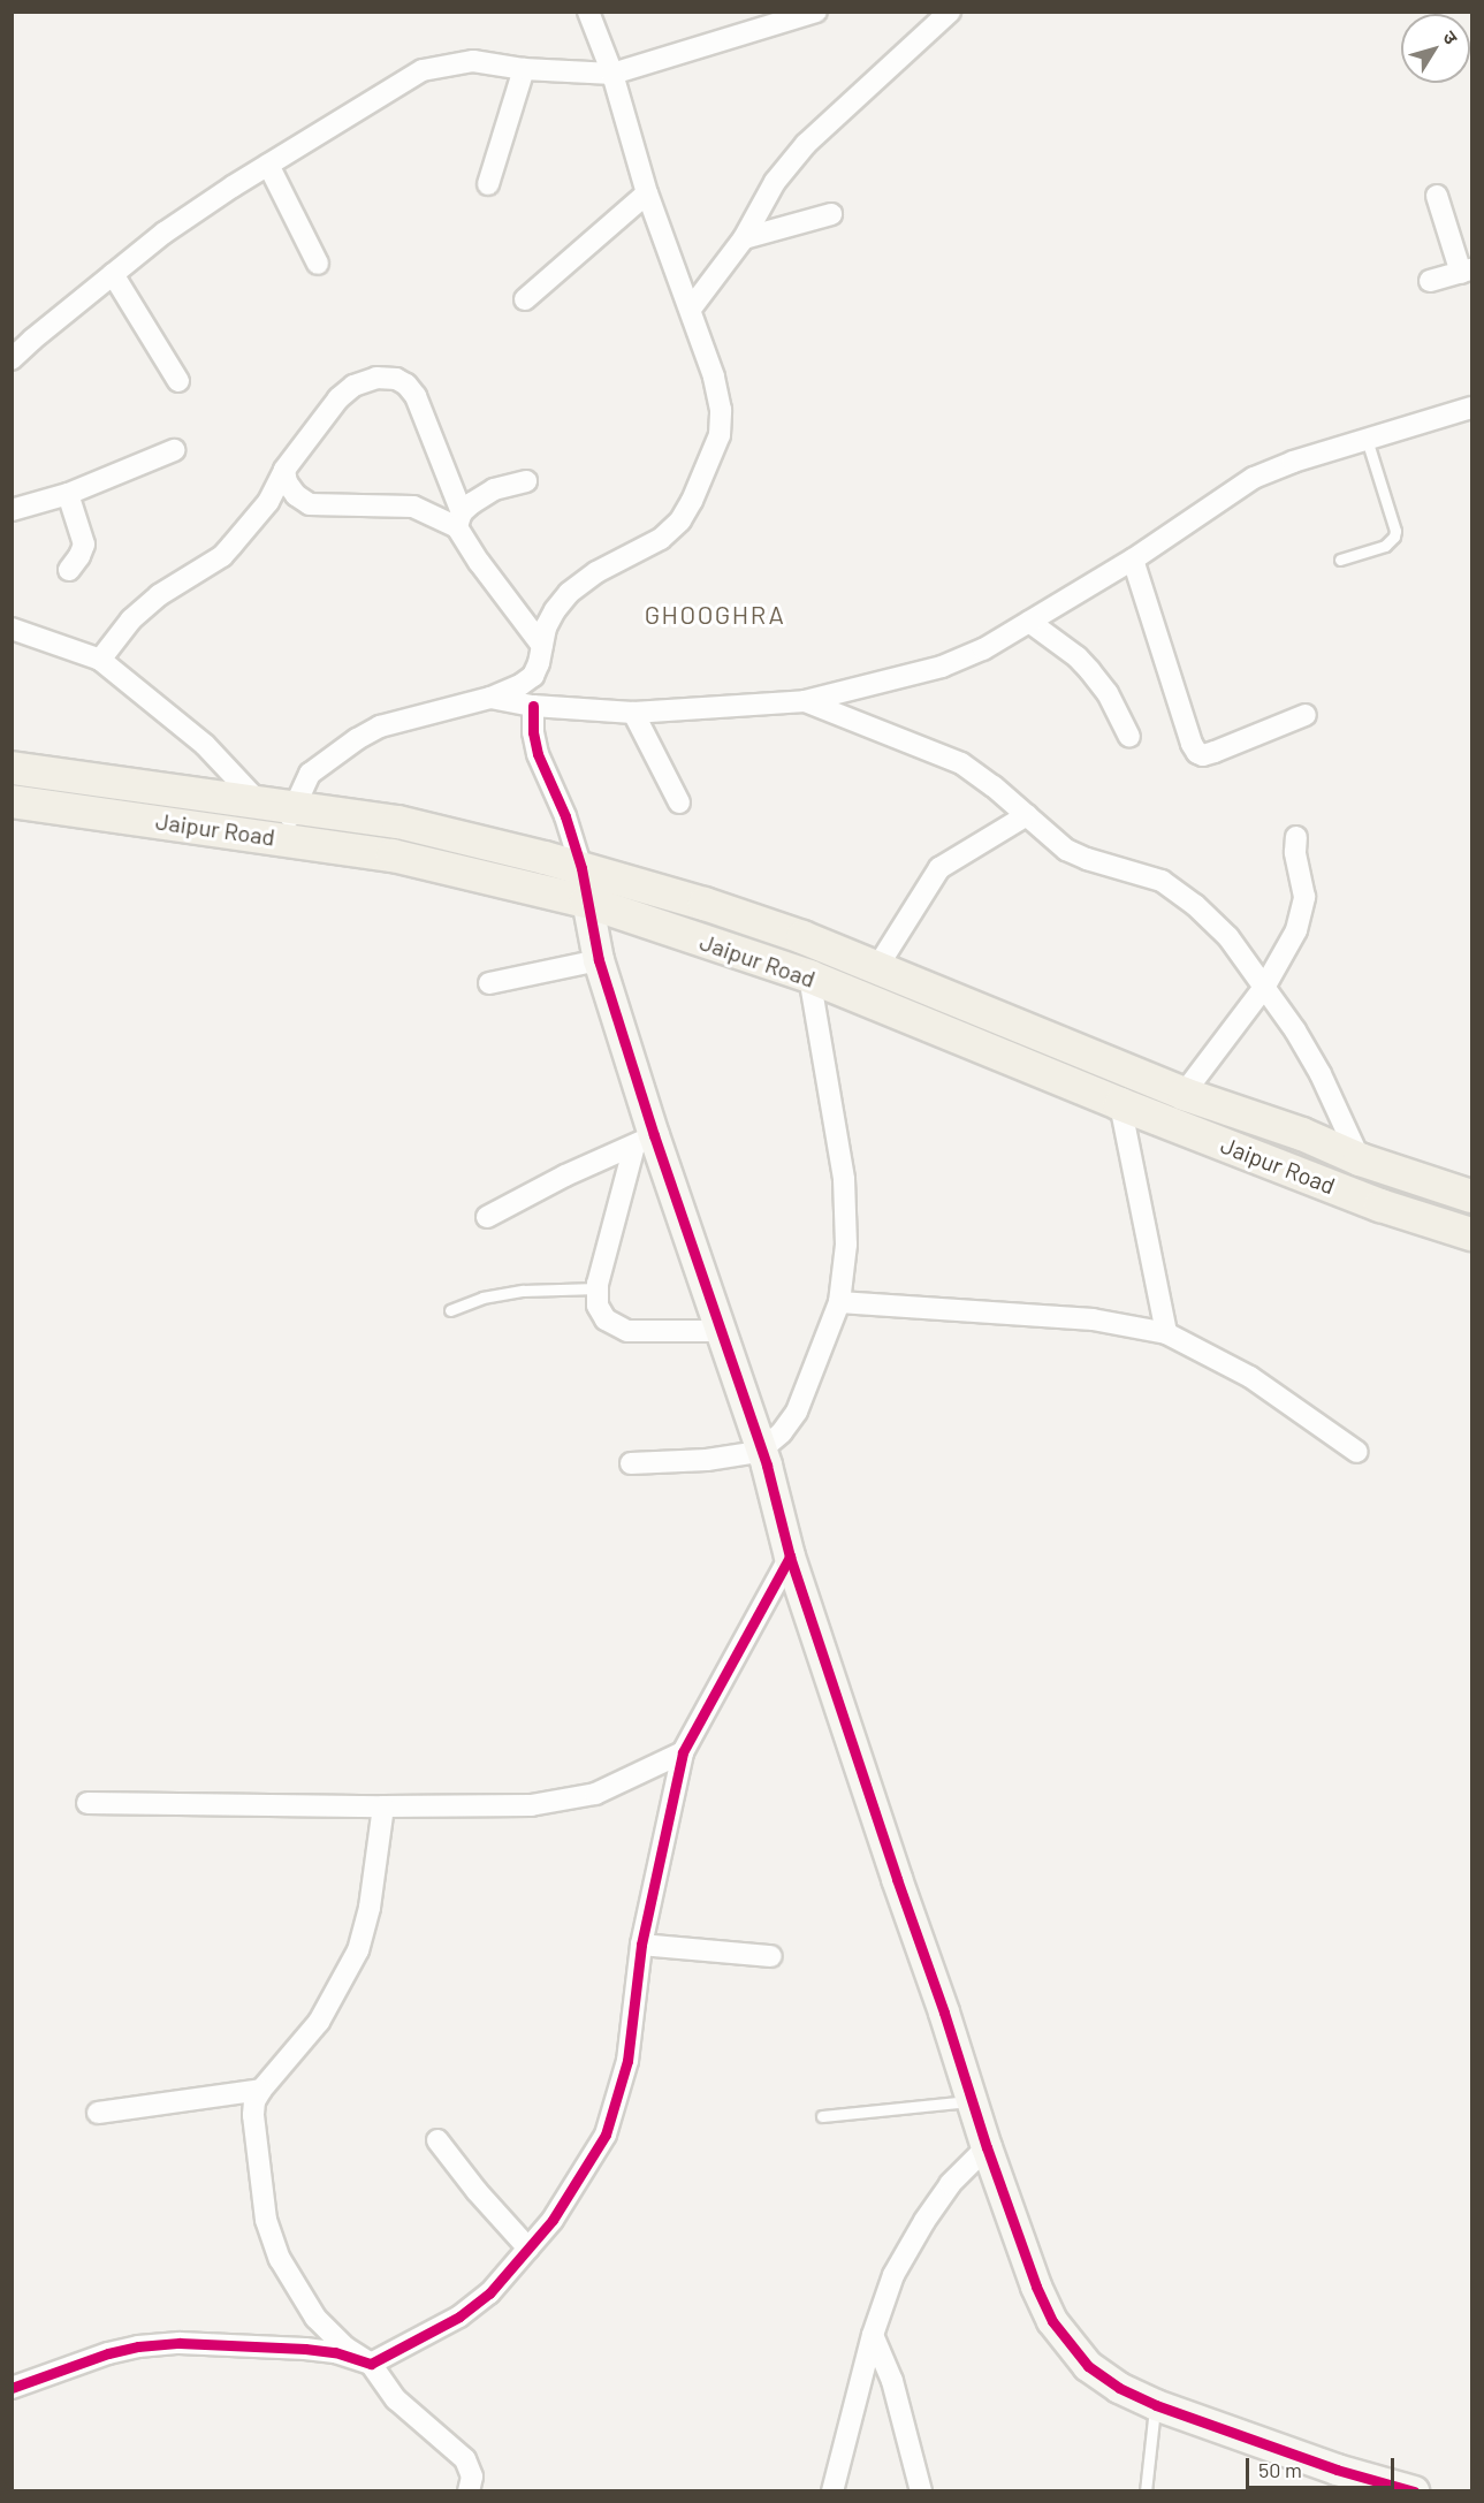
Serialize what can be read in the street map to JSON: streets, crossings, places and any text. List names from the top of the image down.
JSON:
{
  "streets": {
    "main road": ["Jaipur Road"]
  },
  "districts": ["GHOOGHRA"],
  "scale_bar": "50 m",
  "north": "top right"
}
